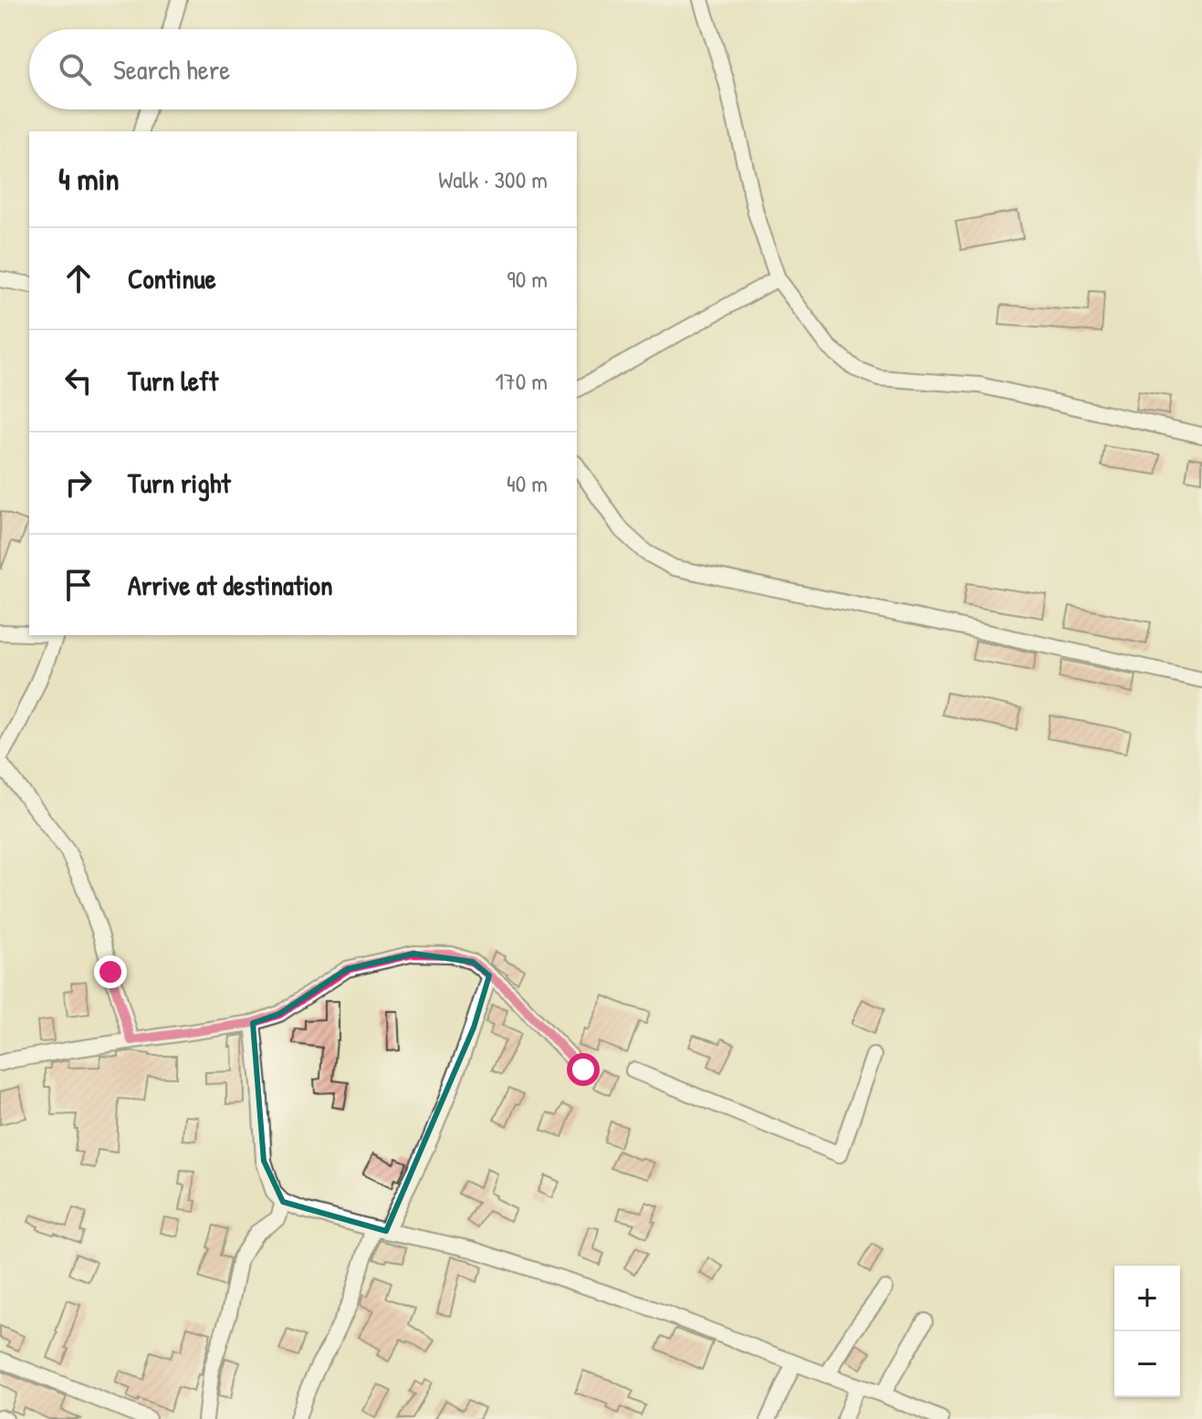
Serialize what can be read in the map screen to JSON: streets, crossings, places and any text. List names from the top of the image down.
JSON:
{
  "page": {
    "search": "Search here",
    "heading": ["4 min", "Walk · 300 m"],
    "list": [
      ["Continue", "90 m"],
      ["Turn left", "170 m"],
      ["Turn right", "40 m"],
      "Arrive at destination"
    ],
    "map_buttons": ["+", "−"]
  }
}
